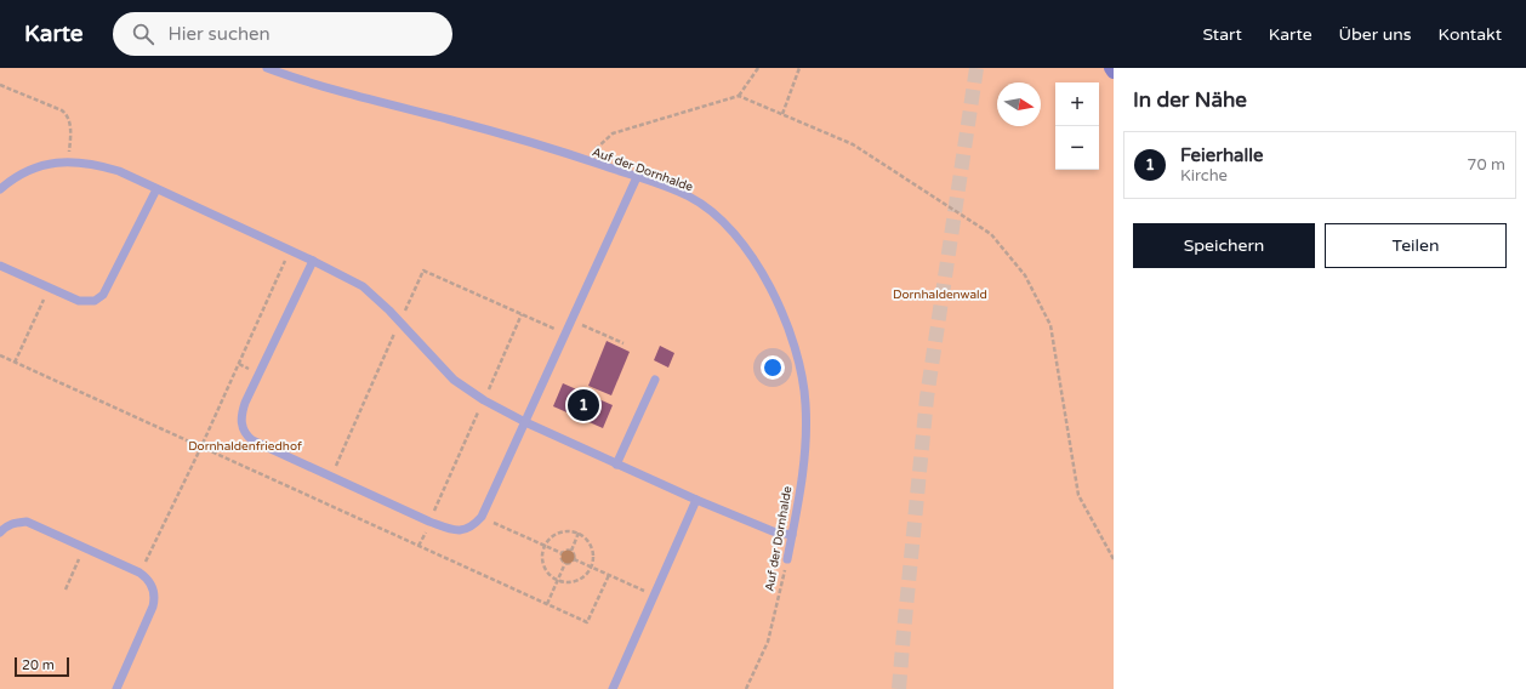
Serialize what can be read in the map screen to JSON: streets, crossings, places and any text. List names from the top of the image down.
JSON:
{
  "streets": {
    "lane": ["Auf der Dornhalde"]
  },
  "parks": ["Dornhaldenwald", "Dornhaldenfriedhof"],
  "scale_bar": "20 m",
  "north": "right",
  "page": {
    "header": "Karte",
    "search": "Hier suchen",
    "nav": [
      "Start",
      "Karte",
      "Über uns",
      "Kontakt"
    ],
    "heading": "In der Nähe",
    "map_buttons": ["+", "−"],
    "list": [
      {
        "mark": "1",
        "name": "Feierhalle",
        "note": "Kirche",
        "value": "70 m"
      }
    ],
    "buttons": ["Speichern", "Teilen"],
    "pins": "1",
    "scale": "20 m"
  }
}
